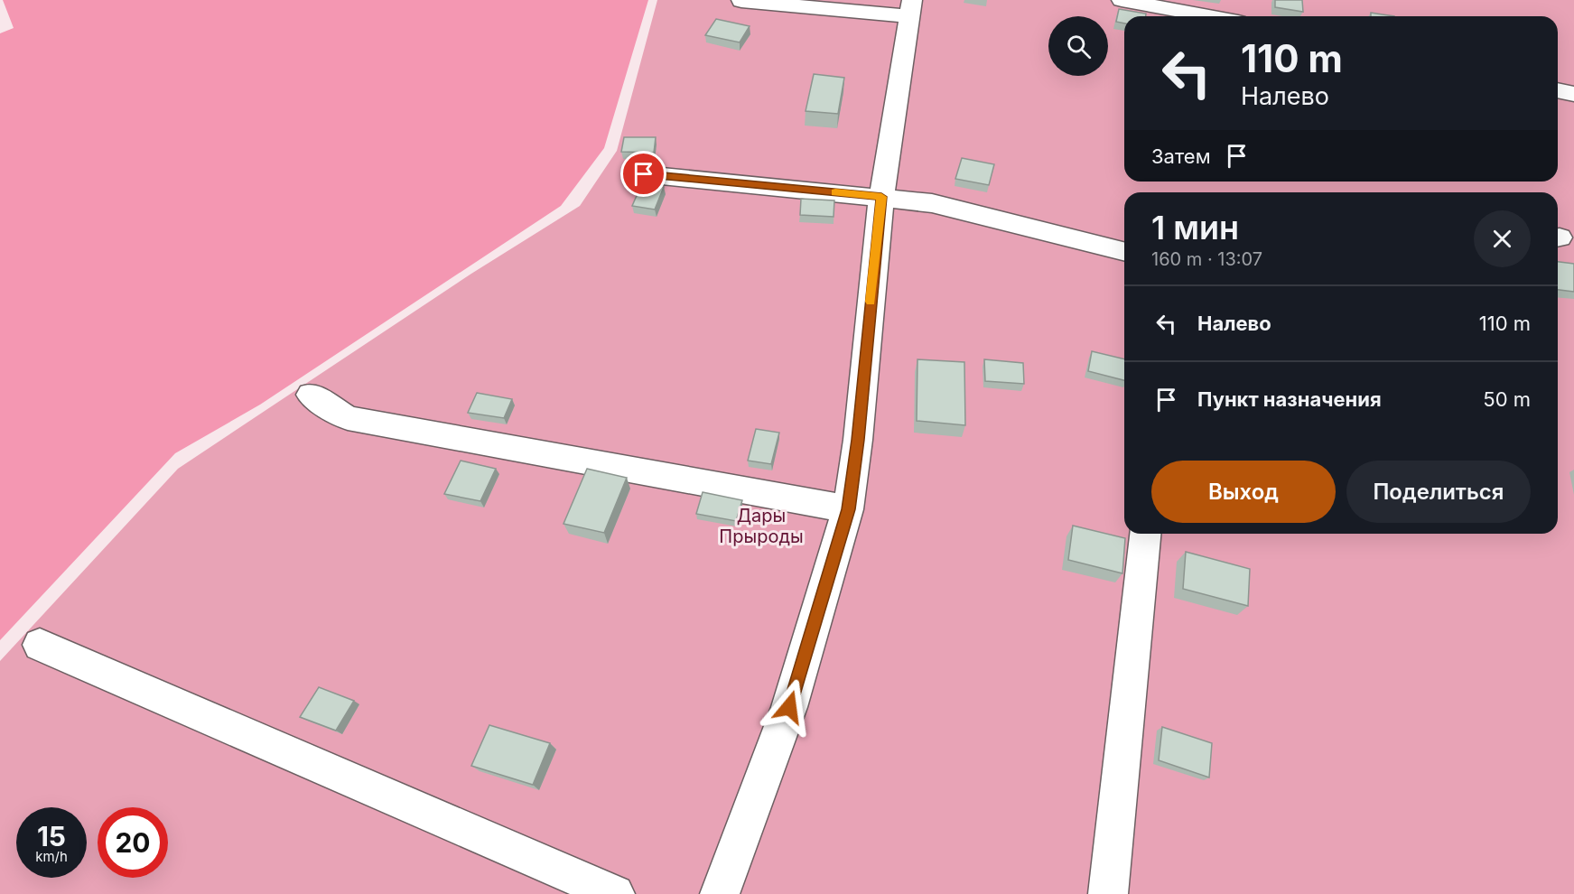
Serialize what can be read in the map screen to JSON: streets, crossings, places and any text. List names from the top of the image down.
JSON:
{
  "parks": ["Дары Прыроды"],
  "page": {
    "turn": ["110 m", "Налево"],
    "then": "Затем",
    "heading": ["1 мин", "160 m · 13:07"],
    "list": [
      {
        "name": "Налево",
        "value": "110 m"
      },
      {
        "name": "Пункт назначения",
        "value": "50 m"
      }
    ],
    "buttons": ["Выход", "Поделиться"],
    "speed": "15 km/h",
    "limit": "20"
  }
}
